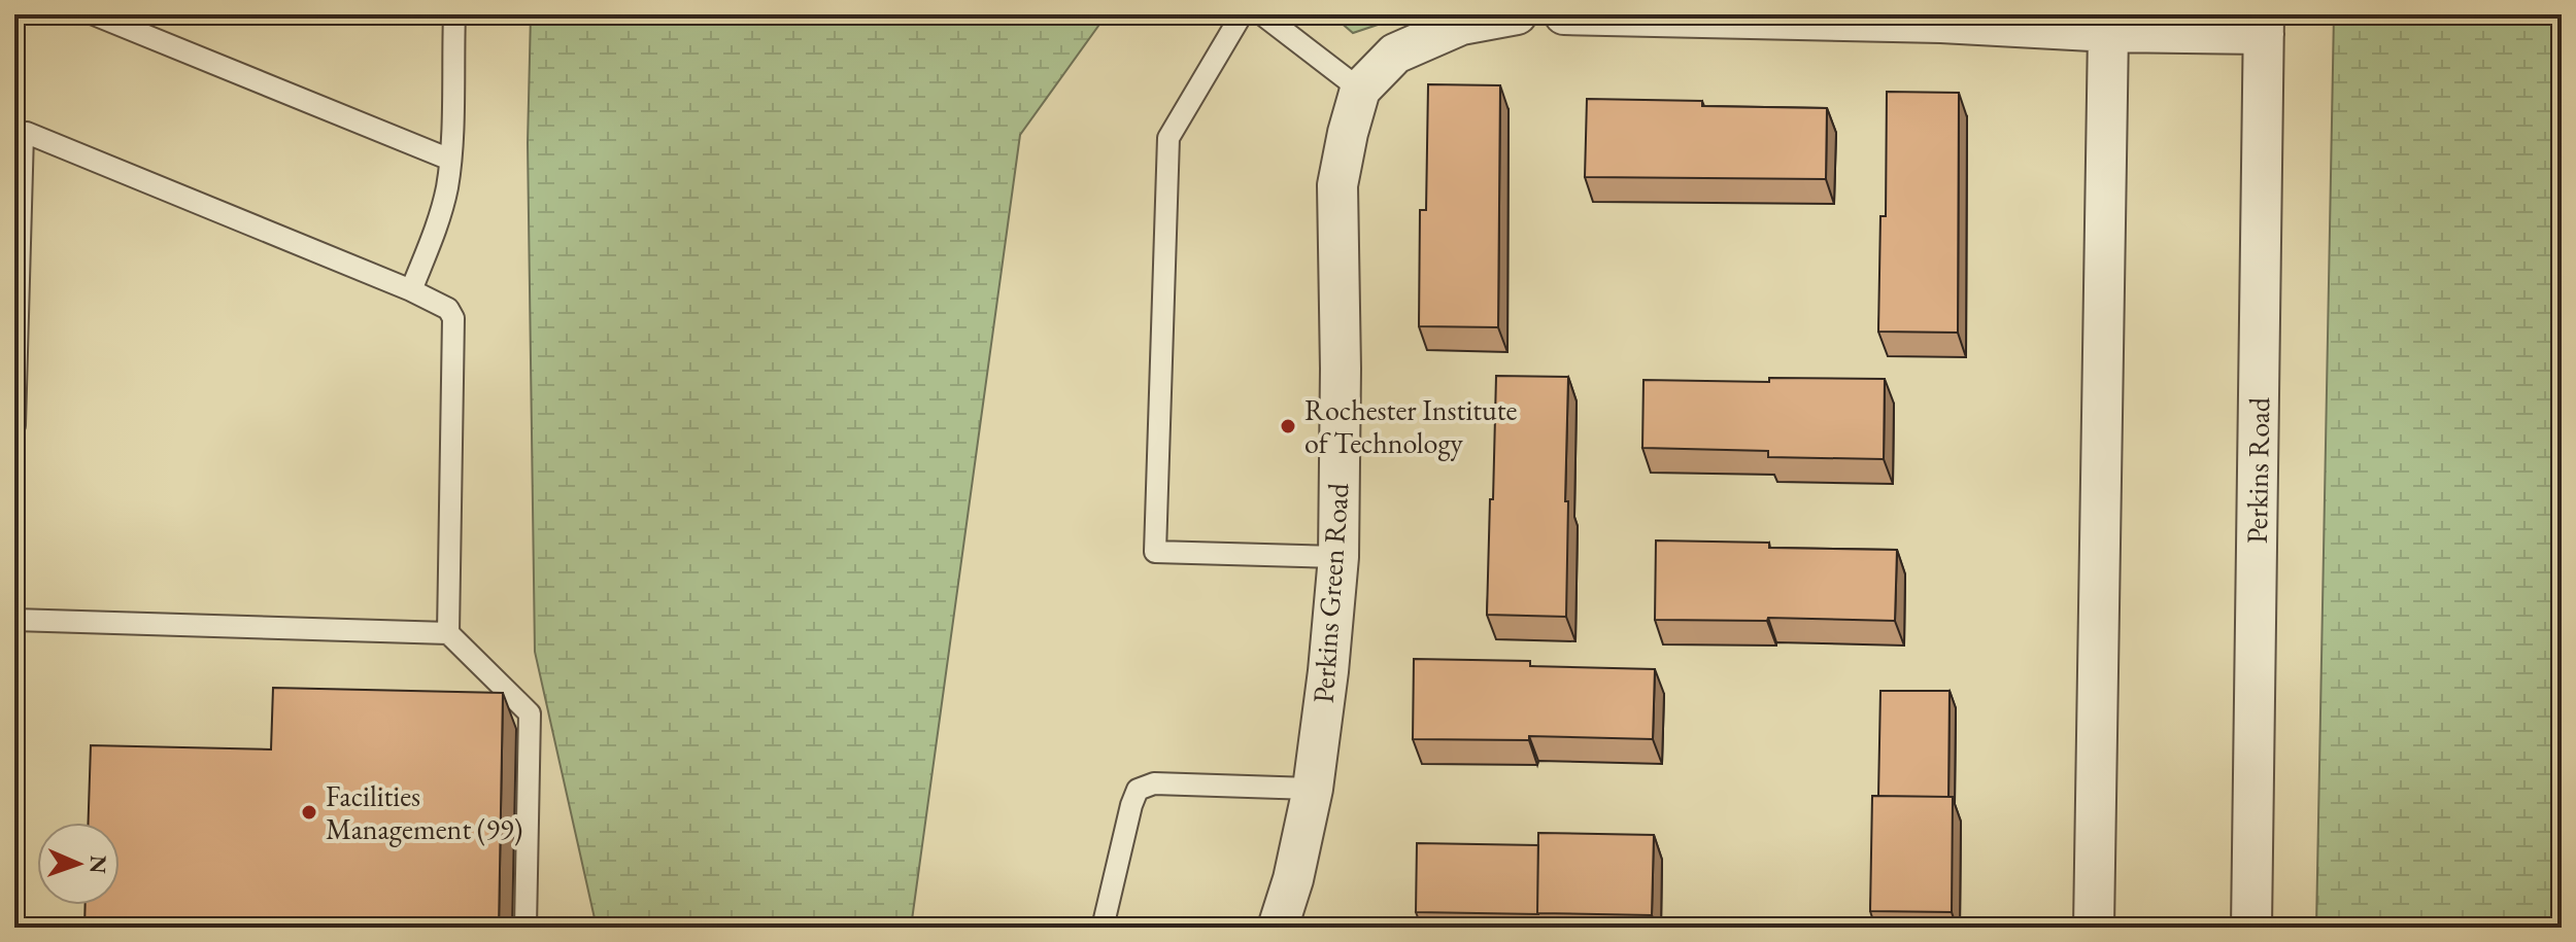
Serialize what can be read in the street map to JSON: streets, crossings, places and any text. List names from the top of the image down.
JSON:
{
  "streets": {
    "street": ["Perkins Road", "Perkins Green Road"]
  },
  "places": ["Rochester Institute of Technology", "Facilities Management (99)"],
  "north": "right"
}
